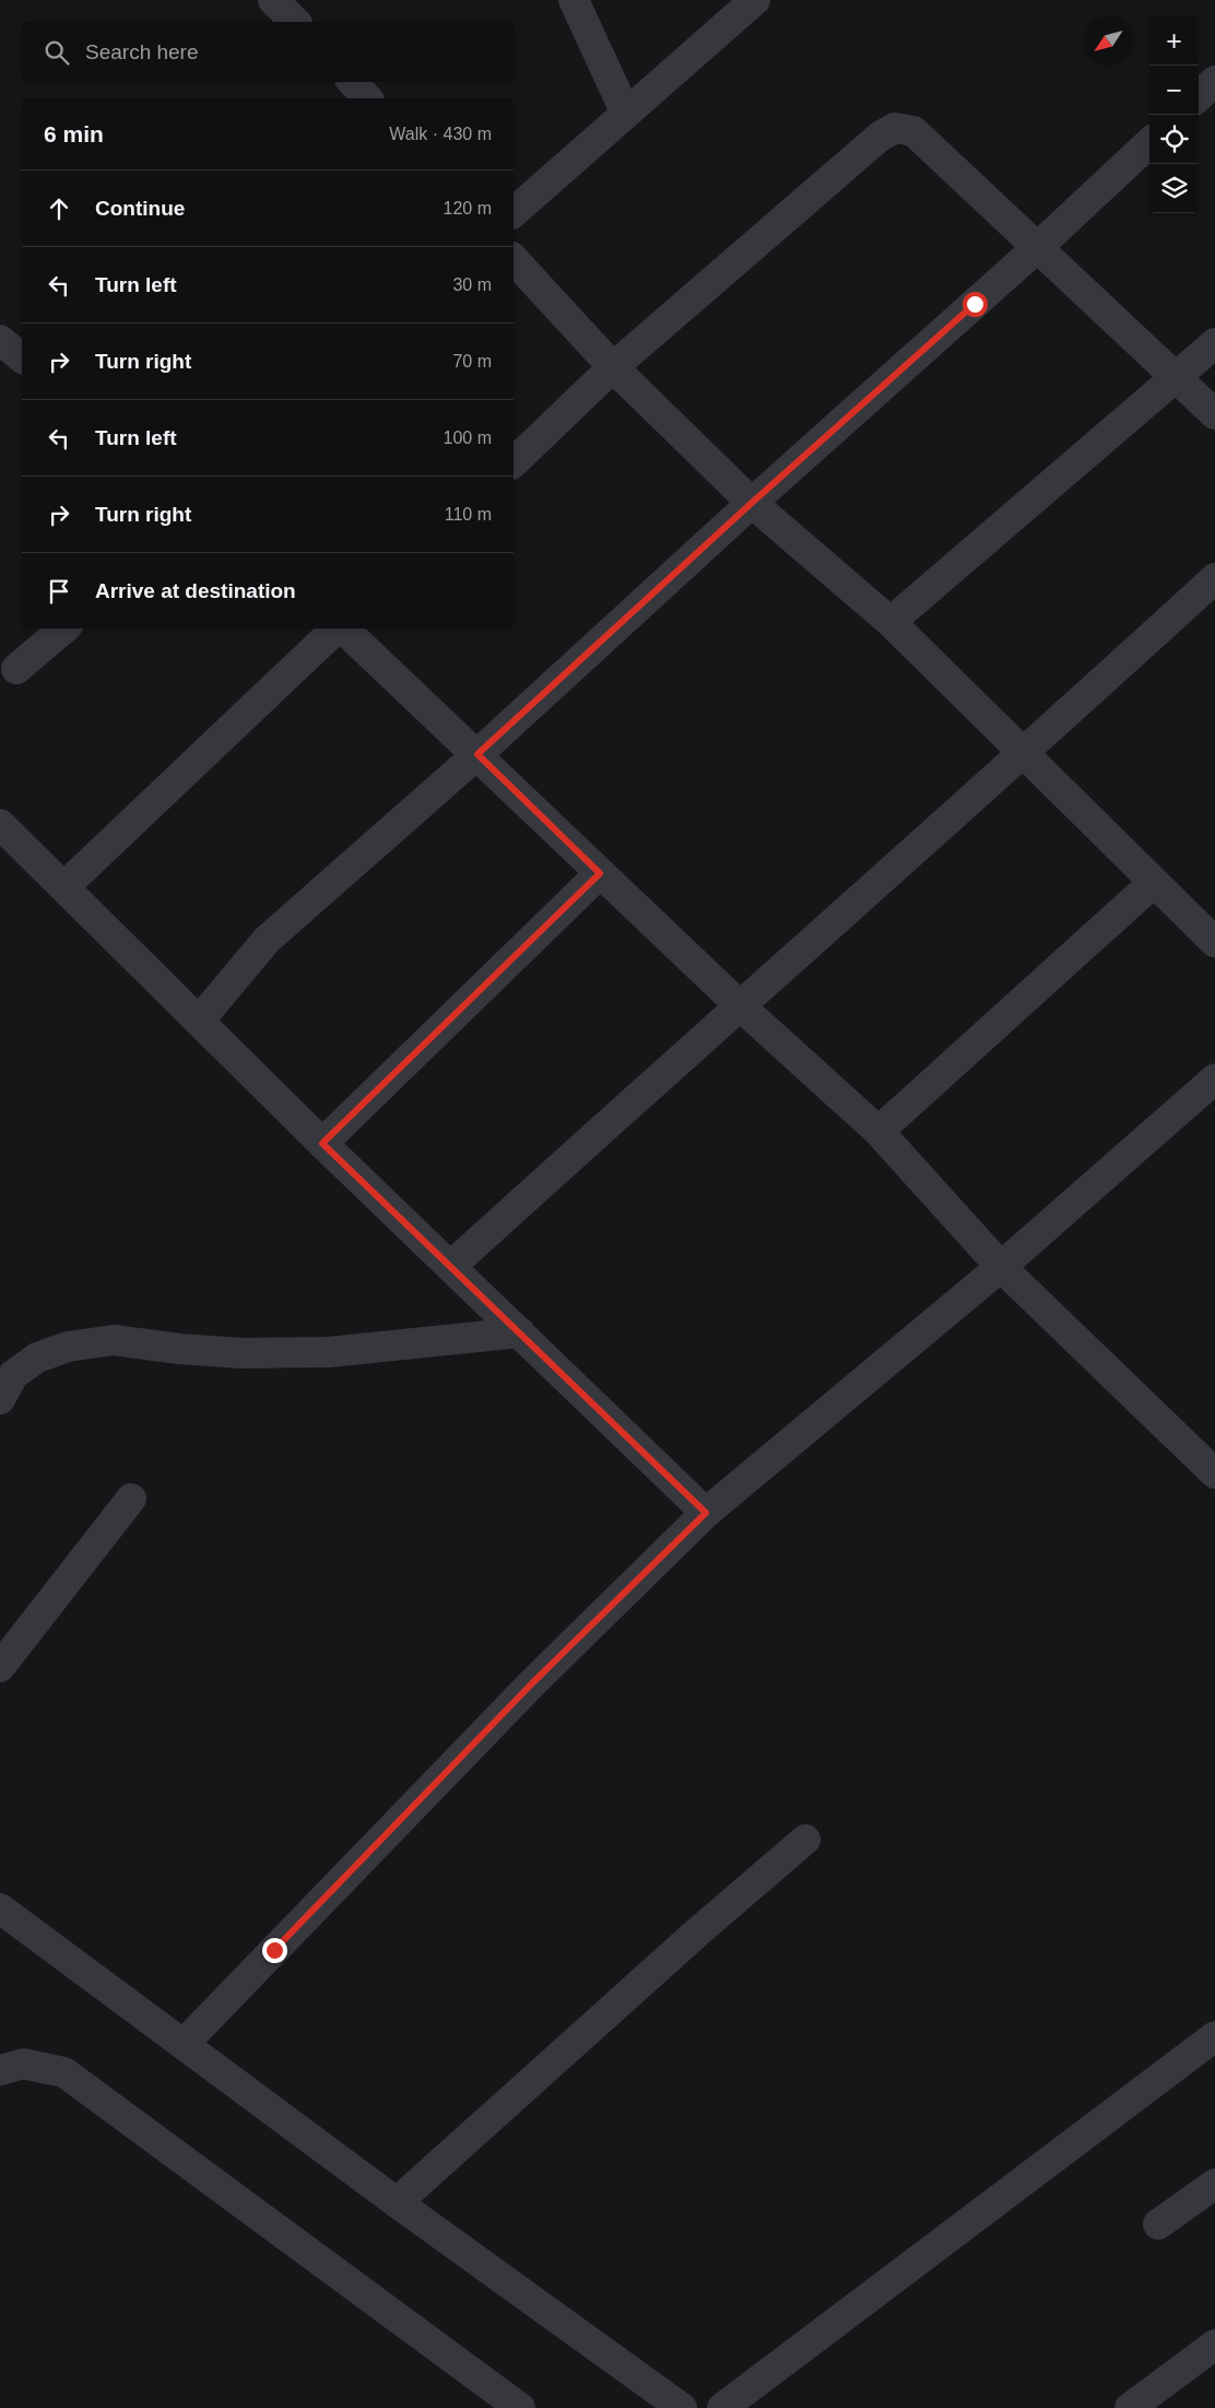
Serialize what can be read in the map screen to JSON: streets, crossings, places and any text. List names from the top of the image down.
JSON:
{
  "north": "bottom left",
  "page": {
    "map_buttons": ["+", "−"],
    "search": "Search here",
    "heading": ["6 min", "Walk · 430 m"],
    "list": [
      ["Continue", "120 m"],
      ["Turn left", "30 m"],
      ["Turn right", "70 m"],
      ["Turn left", "100 m"],
      ["Turn right", "110 m"],
      "Arrive at destination"
    ]
  }
}
